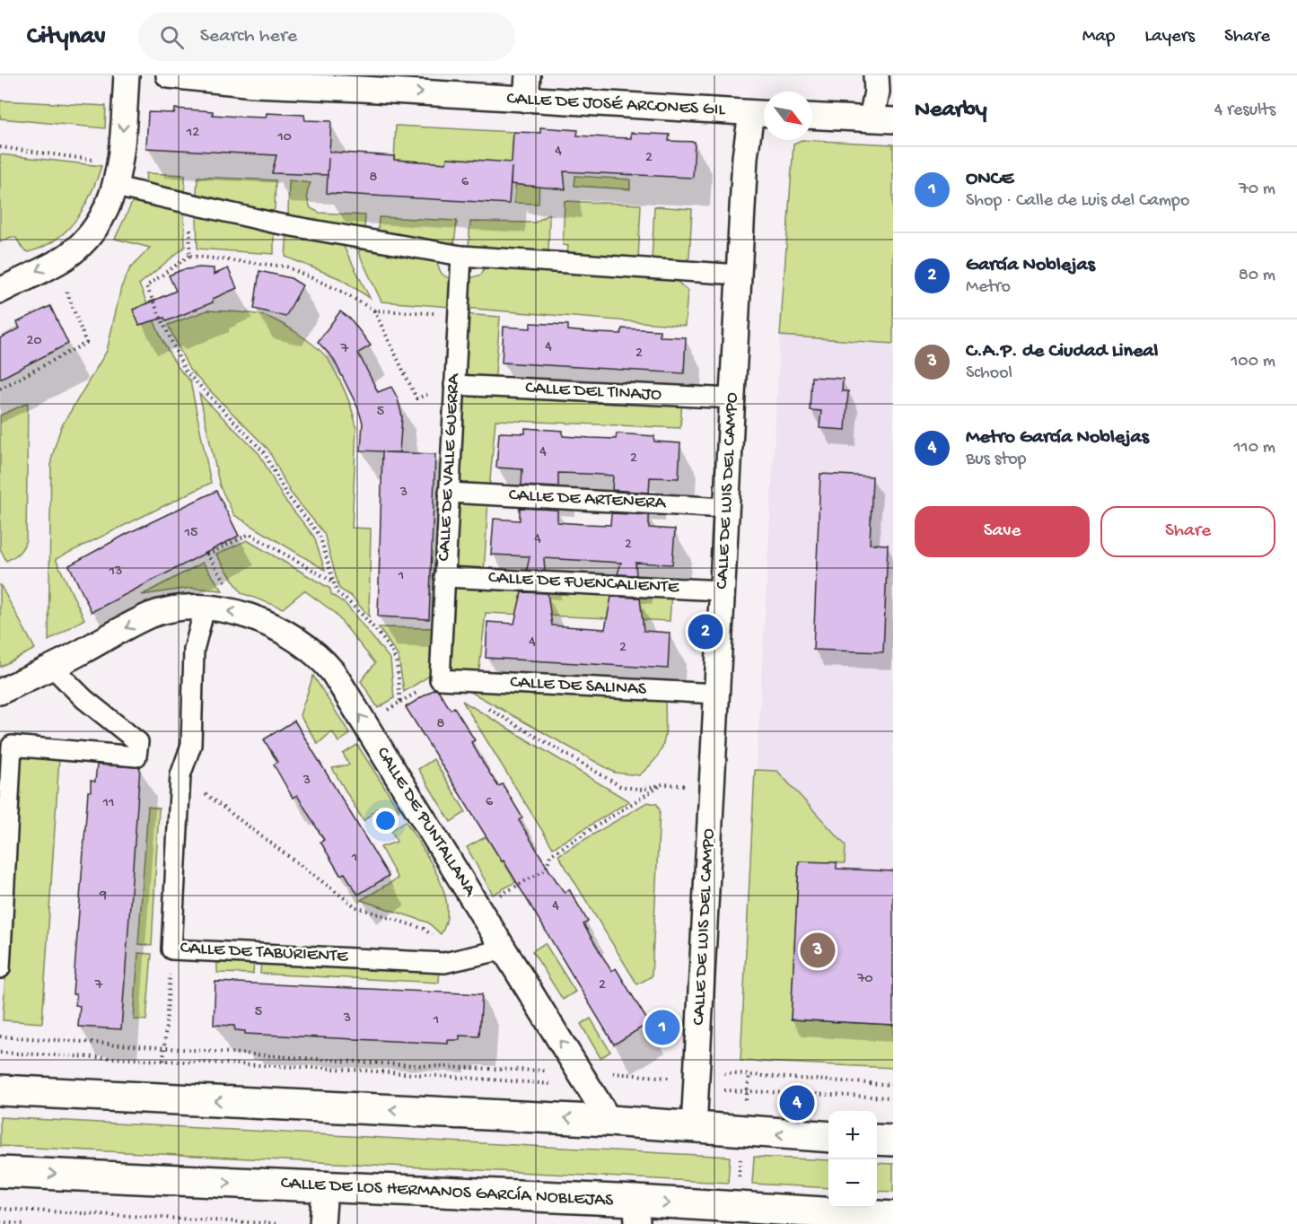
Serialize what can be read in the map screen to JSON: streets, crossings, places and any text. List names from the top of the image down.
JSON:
{
  "streets": {
    "main road": ["CALLE DE LOS HERMANOS GARCÍA NOBLEJAS"],
    "street": [
      "CALLE DE JOSÉ ARCONES GIL",
      "CALLE DEL TINAJO",
      "CALLE DE VALLE GUERRA",
      "CALLE DE LUIS DEL CAMPO",
      "CALLE DE ARTENERA",
      "CALLE DE FUENCALIENTE",
      "CALLE DE SALINAS",
      "CALLE DE PUNTALLANA",
      "CALLE DE TABURIENTE"
    ]
  },
  "crossings": [
    ["CALLE DE JOSÉ ARCONES GIL", "CALLE DE LUIS DEL CAMPO"],
    ["CALLE DEL TINAJO", "CALLE DE VALLE GUERRA"],
    ["CALLE DEL TINAJO", "CALLE DE LUIS DEL CAMPO"],
    ["CALLE DE VALLE GUERRA", "CALLE DE ARTENERA"],
    ["CALLE DE VALLE GUERRA", "CALLE DE FUENCALIENTE"],
    ["CALLE DE VALLE GUERRA", "CALLE DE SALINAS"],
    ["CALLE DE LUIS DEL CAMPO", "CALLE DE ARTENERA"],
    ["CALLE DE LUIS DEL CAMPO", "CALLE DE FUENCALIENTE"],
    ["CALLE DE LUIS DEL CAMPO", "CALLE DE SALINAS"],
    ["CALLE DE PUNTALLANA", "CALLE DE TABURIENTE"]
  ],
  "one_way": ["CALLE DE PUNTALLANA"],
  "house_numbers": [
    "12",
    "10",
    "4",
    "2",
    "8",
    "6",
    "20",
    "4",
    "7",
    "2",
    "5",
    "4",
    "2",
    "3",
    "15",
    "4",
    "2",
    "13",
    "1",
    "4",
    "2",
    "8",
    "3",
    "6",
    "11",
    "1",
    "9",
    "4",
    "70",
    "7",
    "2",
    "5",
    "3",
    "1"
  ],
  "north": "bottom right",
  "page": {
    "header": "Citynav",
    "search": "Search here",
    "nav": ["Map", "Layers", "Share"],
    "heading": ["Nearby", "4 results"],
    "list": [
      {
        "mark": "1",
        "name": "ONCE",
        "note": "Shop · Calle de Luis del Campo",
        "value": "70 m"
      },
      {
        "mark": "2",
        "name": "García Noblejas",
        "note": "Metro",
        "value": "80 m"
      },
      {
        "mark": "3",
        "name": "C.A.P. de Ciudad Lineal",
        "note": "School",
        "value": "100 m"
      },
      {
        "mark": "4",
        "name": "Metro García Noblejas",
        "note": "Bus stop",
        "value": "110 m"
      }
    ],
    "buttons": ["Save", "Share"],
    "pins": [
      "2",
      "3",
      "1",
      "4"
    ],
    "map_buttons": ["+", "−"]
  }
}
